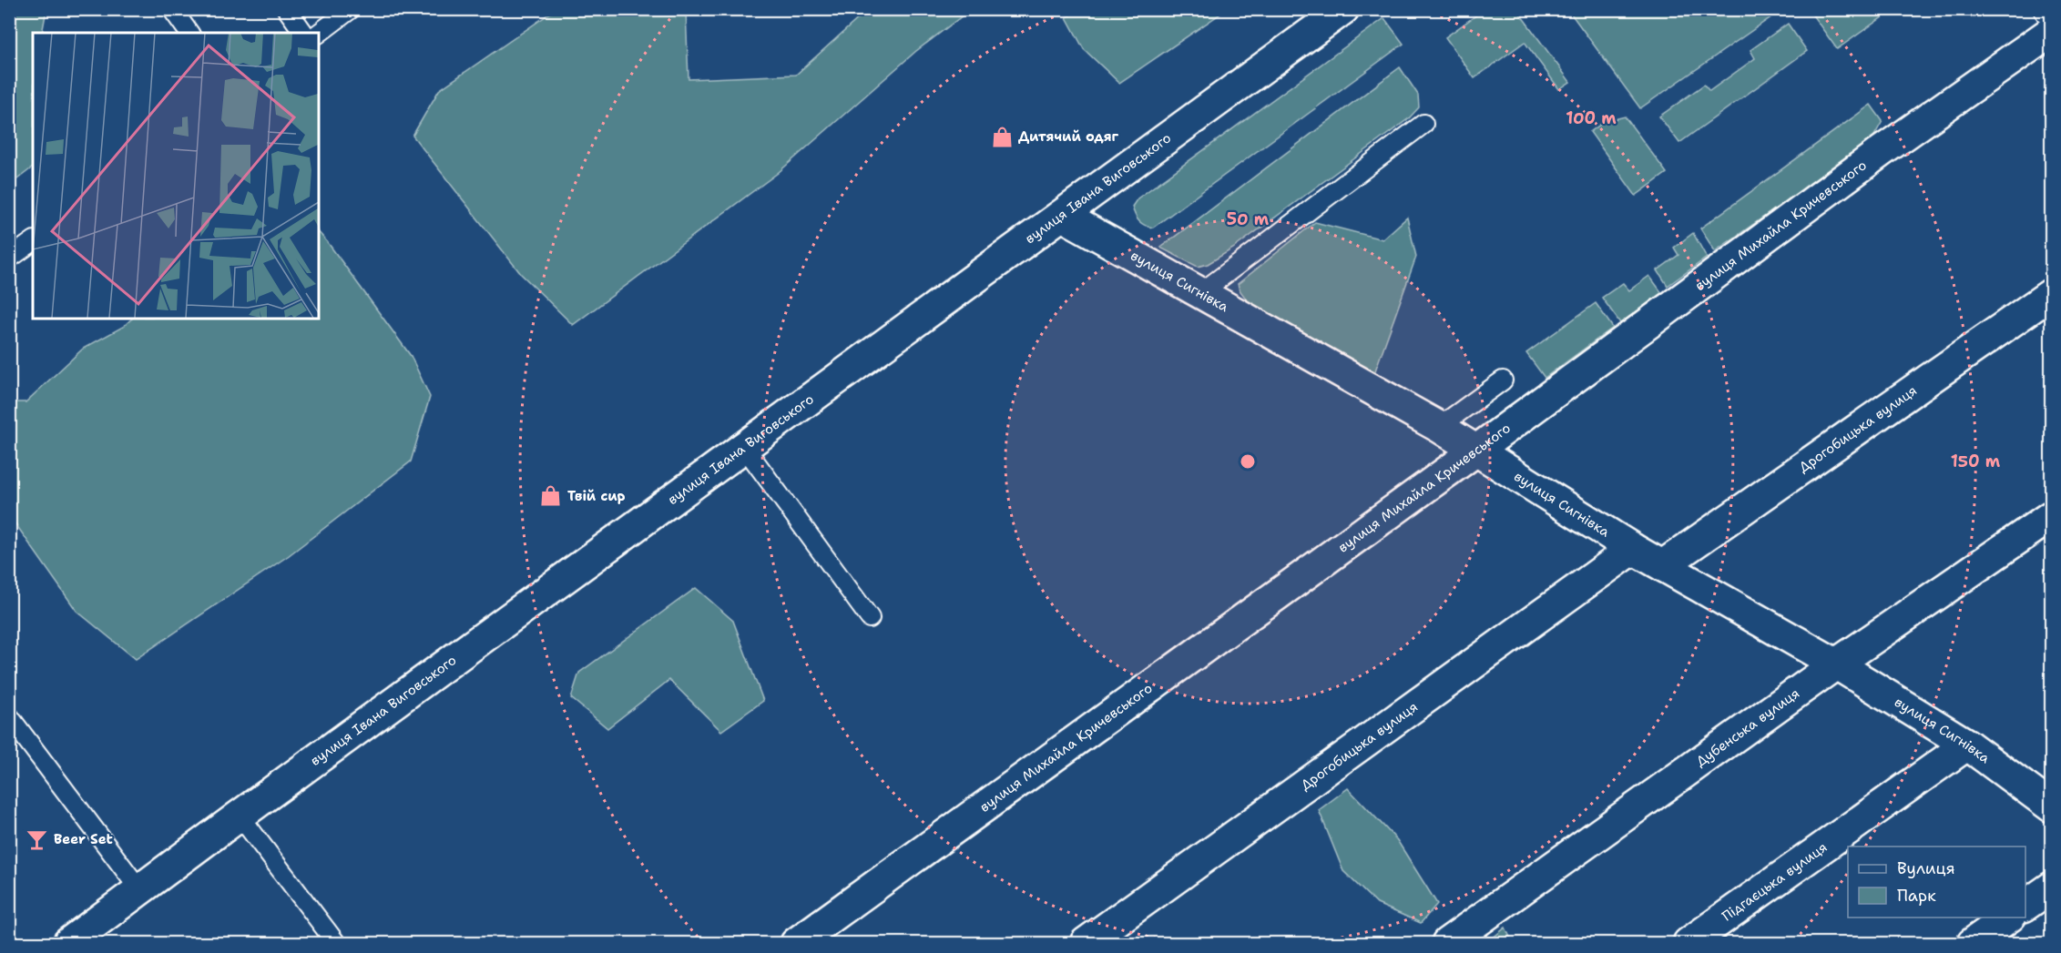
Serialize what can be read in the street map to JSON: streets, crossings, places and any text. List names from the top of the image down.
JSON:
{
  "streets": {
    "street": [
      "вулиця Івана Виговського",
      "вулиця Михайла Кричевського",
      "вулиця Сигнівка",
      "Дрогобицька вулиця",
      "Дубенська вулиця",
      "Підгаєцька вулиця"
    ]
  },
  "crossings": [
    ["вулиця Івана Виговського", "вулиця Сигнівка"],
    ["вулиця Михайла Кричевського", "вулиця Сигнівка"],
    ["вулиця Сигнівка", "Дрогобицька вулиця"],
    ["вулиця Сигнівка", "Дубенська вулиця"],
    ["вулиця Сигнівка", "Підгаєцька вулиця"]
  ],
  "places": {
    "shop": ["Дитячий одяг", "Твій сир"],
    "bar": ["Beer Set"]
  },
  "legend": ["Вулиця", "Парк"],
  "rings": ["100 m", "50 m", "150 m"]
}
